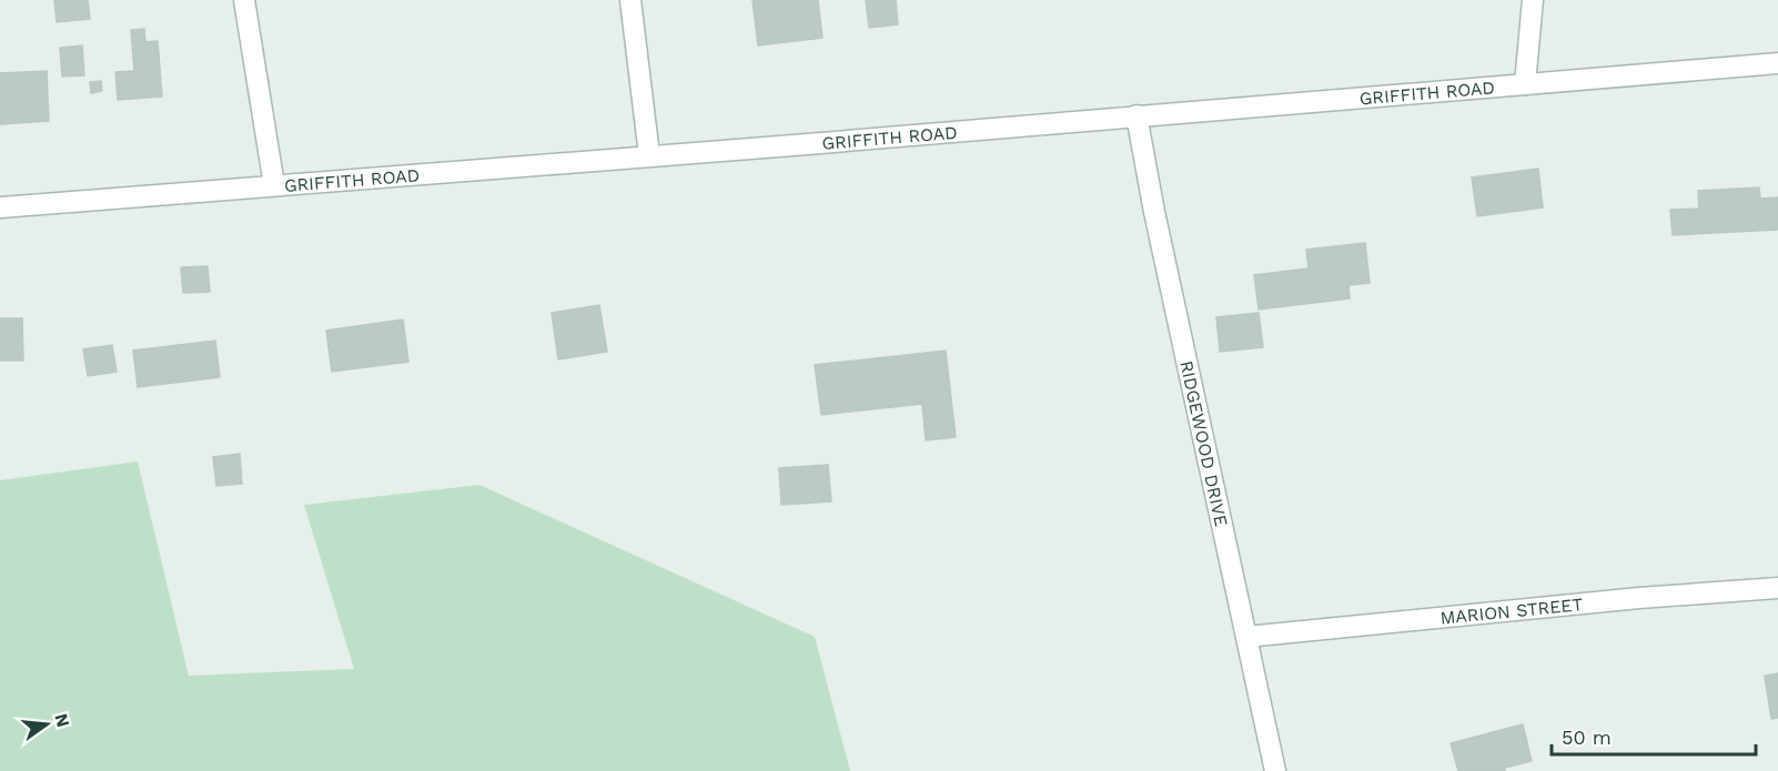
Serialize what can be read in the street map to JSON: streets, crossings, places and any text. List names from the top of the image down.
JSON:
{
  "streets": {
    "street": ["GRIFFITH ROAD", "RIDGEWOOD DRIVE", "MARION STREET"]
  },
  "crossings": [
    ["GRIFFITH ROAD", "RIDGEWOOD DRIVE"],
    ["RIDGEWOOD DRIVE", "MARION STREET"]
  ],
  "scale_bar": "50 m",
  "north": "right"
}
